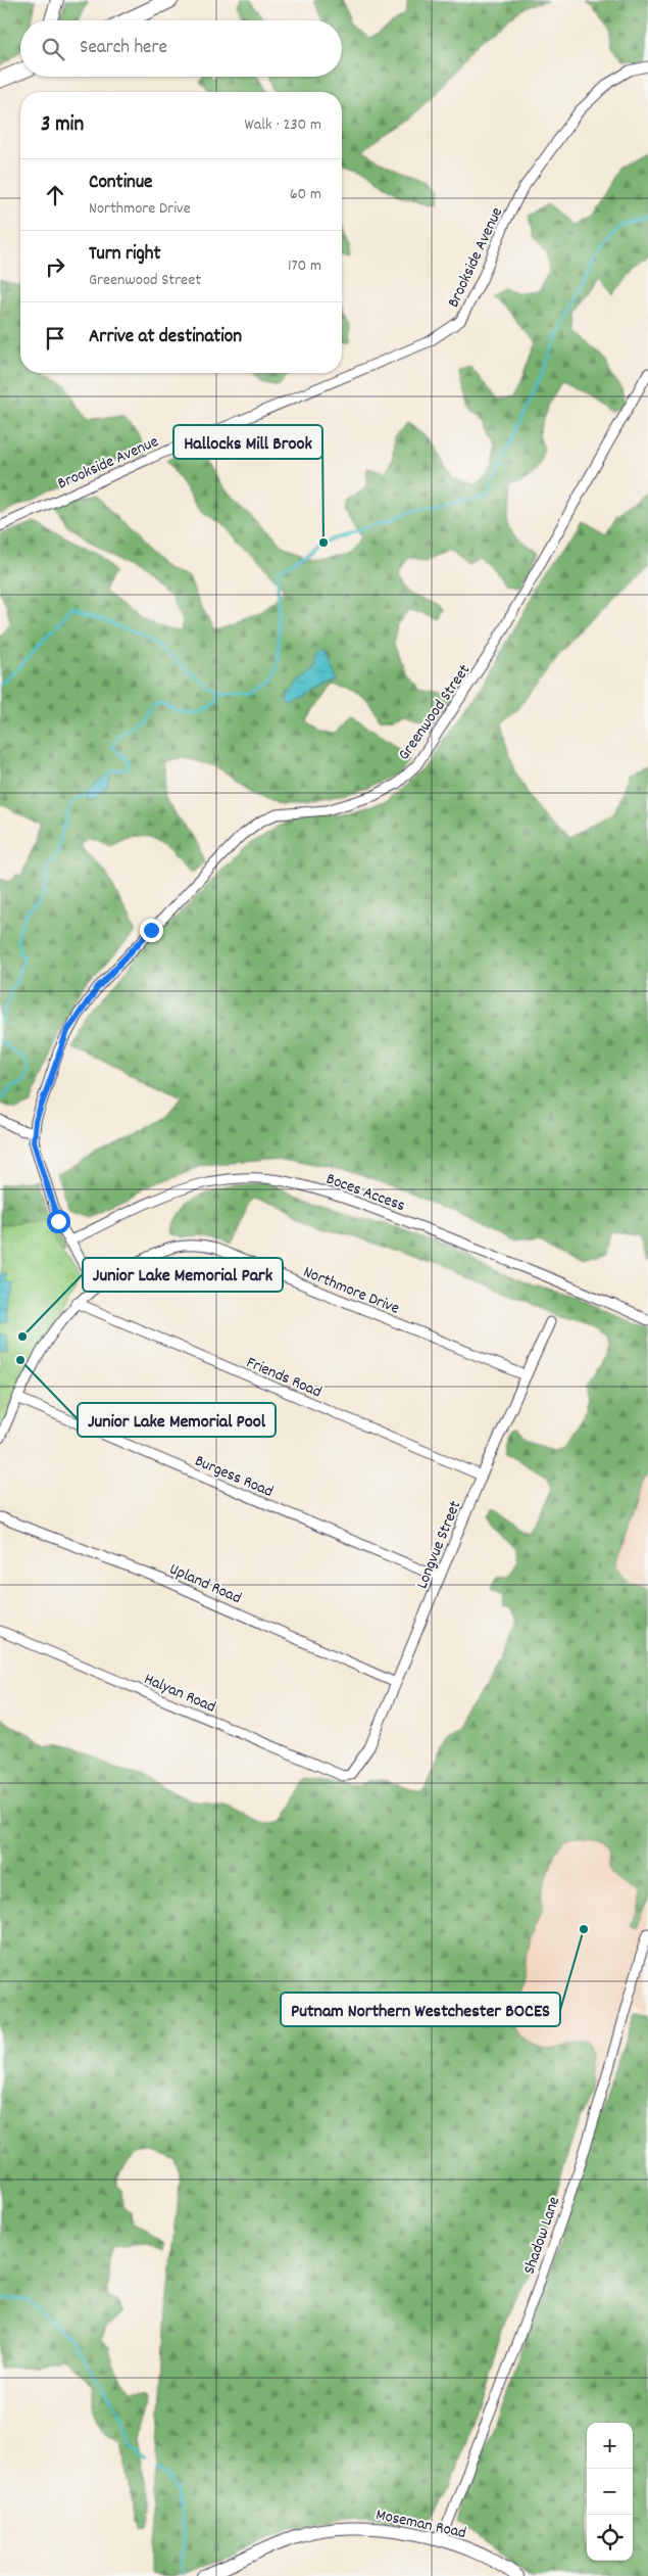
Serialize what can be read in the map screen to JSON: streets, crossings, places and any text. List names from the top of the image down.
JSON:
{
  "streets": {
    "street": [
      "Brookside Avenue",
      "Greenwood Street",
      "Boces Access",
      "Northmore Drive",
      "Friends Road",
      "Burgess Road",
      "Longvue Street",
      "Upland Road",
      "Halyan Road",
      "Shadow Lane",
      "Moseman Road"
    ]
  },
  "crossings": [
    ["Northmore Drive", "Friends Road"],
    ["Northmore Drive", "Burgess Road"],
    ["Northmore Drive", "Longvue Street"],
    ["Friends Road", "Longvue Street"],
    ["Burgess Road", "Longvue Street"],
    ["Longvue Street", "Upland Road"],
    ["Longvue Street", "Halyan Road"],
    ["Shadow Lane", "Moseman Road"]
  ],
  "places": [
    "Hallocks Mill Brook",
    "Junior Lake Memorial Park",
    "Junior Lake Memorial Pool",
    "Putnam Northern Westchester BOCES"
  ],
  "page": {
    "search": "Search here",
    "heading": ["3 min", "Walk · 230 m"],
    "list": [
      ["Continue", "Northmore Drive", "60 m"],
      ["Turn right", "Greenwood Street", "170 m"],
      "Arrive at destination"
    ],
    "map_buttons": ["+", "−"]
  }
}
